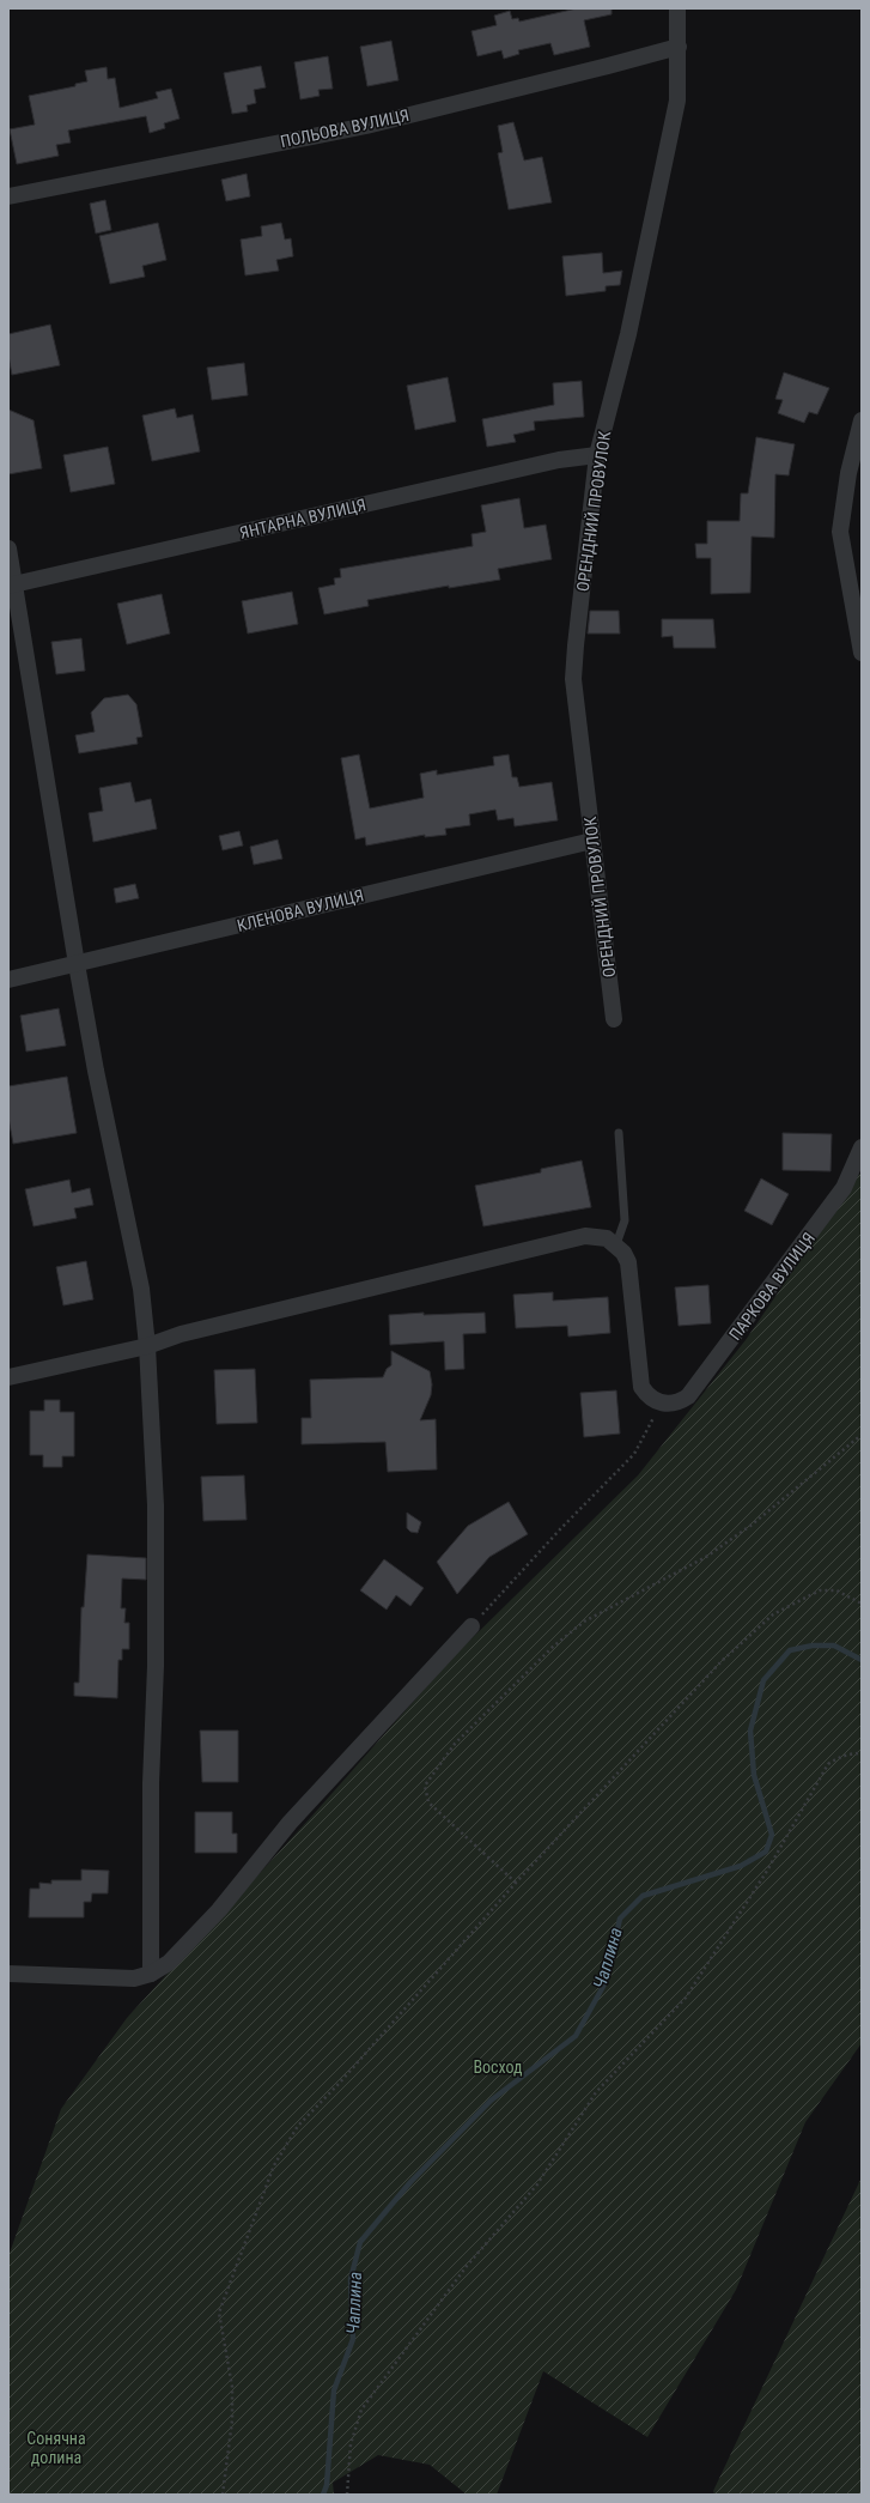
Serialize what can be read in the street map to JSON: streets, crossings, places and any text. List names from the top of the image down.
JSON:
{
  "streets": {
    "street": [
      "ПОЛЬОВА ВУЛИЦЯ",
      "ОРЕНДНИЙ ПРОВУЛОК",
      "ЯНТАРНА ВУЛИЦЯ",
      "КЛЕНОВА ВУЛИЦЯ",
      "ПАРКОВА ВУЛИЦЯ"
    ]
  },
  "crossings": [
    ["ПОЛЬОВА ВУЛИЦЯ", "ОРЕНДНИЙ ПРОВУЛОК"],
    ["ОРЕНДНИЙ ПРОВУЛОК", "ЯНТАРНА ВУЛИЦЯ"],
    ["ОРЕНДНИЙ ПРОВУЛОК", "КЛЕНОВА ВУЛИЦЯ"]
  ],
  "water": ["Чаплина"],
  "parks": ["Восход", "Сонячна долина"]
}
